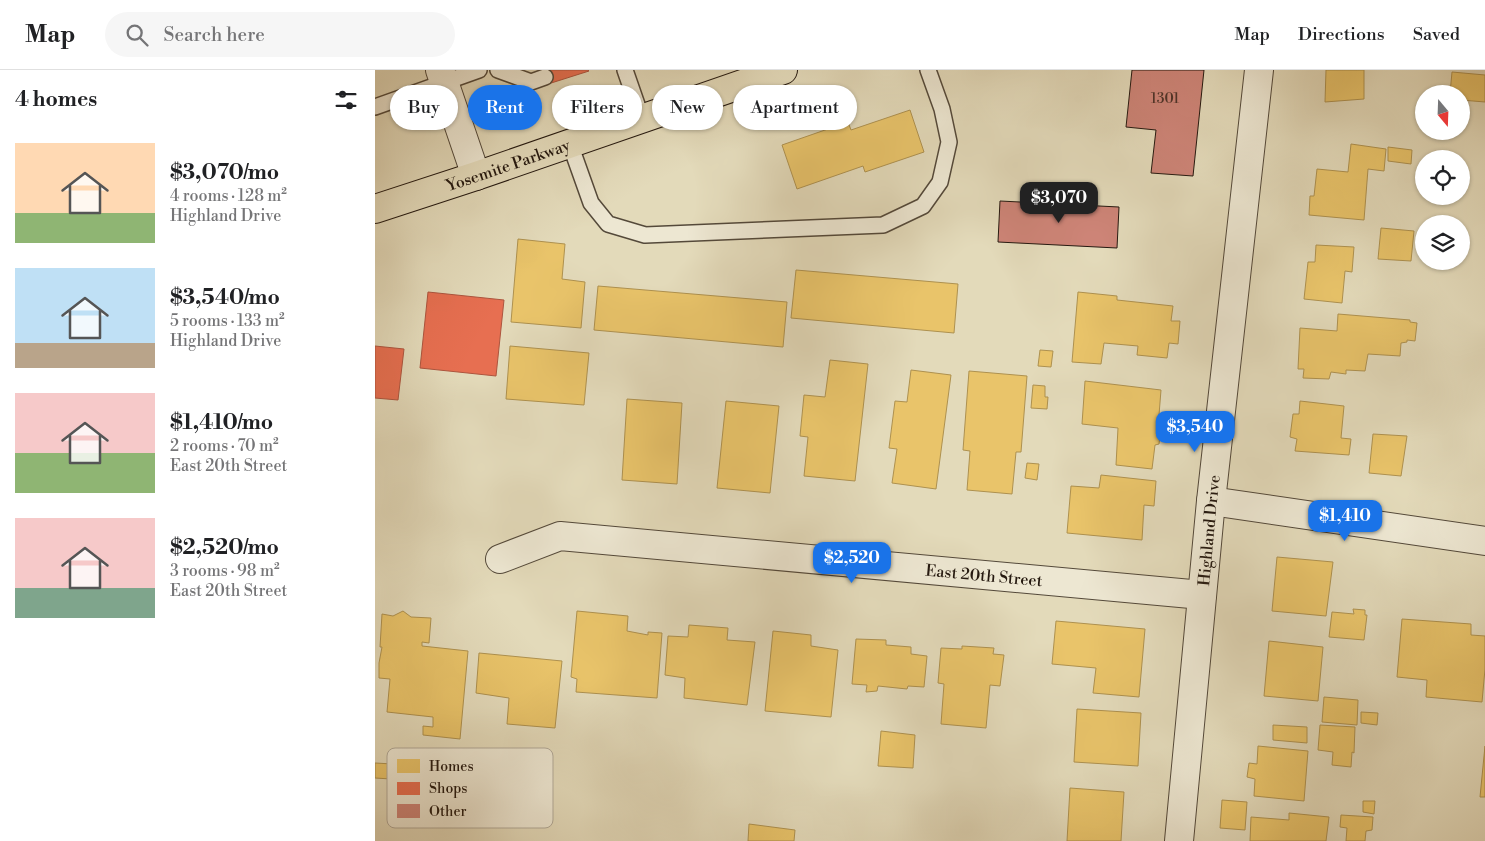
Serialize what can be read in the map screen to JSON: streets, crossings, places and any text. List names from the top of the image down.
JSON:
{
  "streets": {
    "main road": ["Yosemite Parkway"],
    "street": ["Highland Drive", "East 20th Street"]
  },
  "crossings": [
    ["Highland Drive", "East 20th Street"]
  ],
  "house_numbers": ["1301"],
  "legend": ["Homes", "Shops", "Other"],
  "north": "bottom",
  "page": {
    "header": "Map",
    "search": "Search here",
    "nav": ["Map", "Directions", "Saved"],
    "heading": "4 homes",
    "chip": [
      "Buy",
      "Rent",
      "Filters",
      "New",
      "Apartment"
    ],
    "list": [
      {
        "name": "$3,070/mo",
        "note": "4 rooms · 128 m² · Highland Drive"
      },
      {
        "name": "$3,540/mo",
        "note": "5 rooms · 133 m² · Highland Drive"
      },
      {
        "name": "$1,410/mo",
        "note": "2 rooms · 70 m² · East 20th Street"
      },
      {
        "name": "$2,520/mo",
        "note": "3 rooms · 98 m² · East 20th Street"
      }
    ],
    "price": [
      "$3,070",
      "$3,540",
      "$1,410",
      "$2,520"
    ]
  }
}
